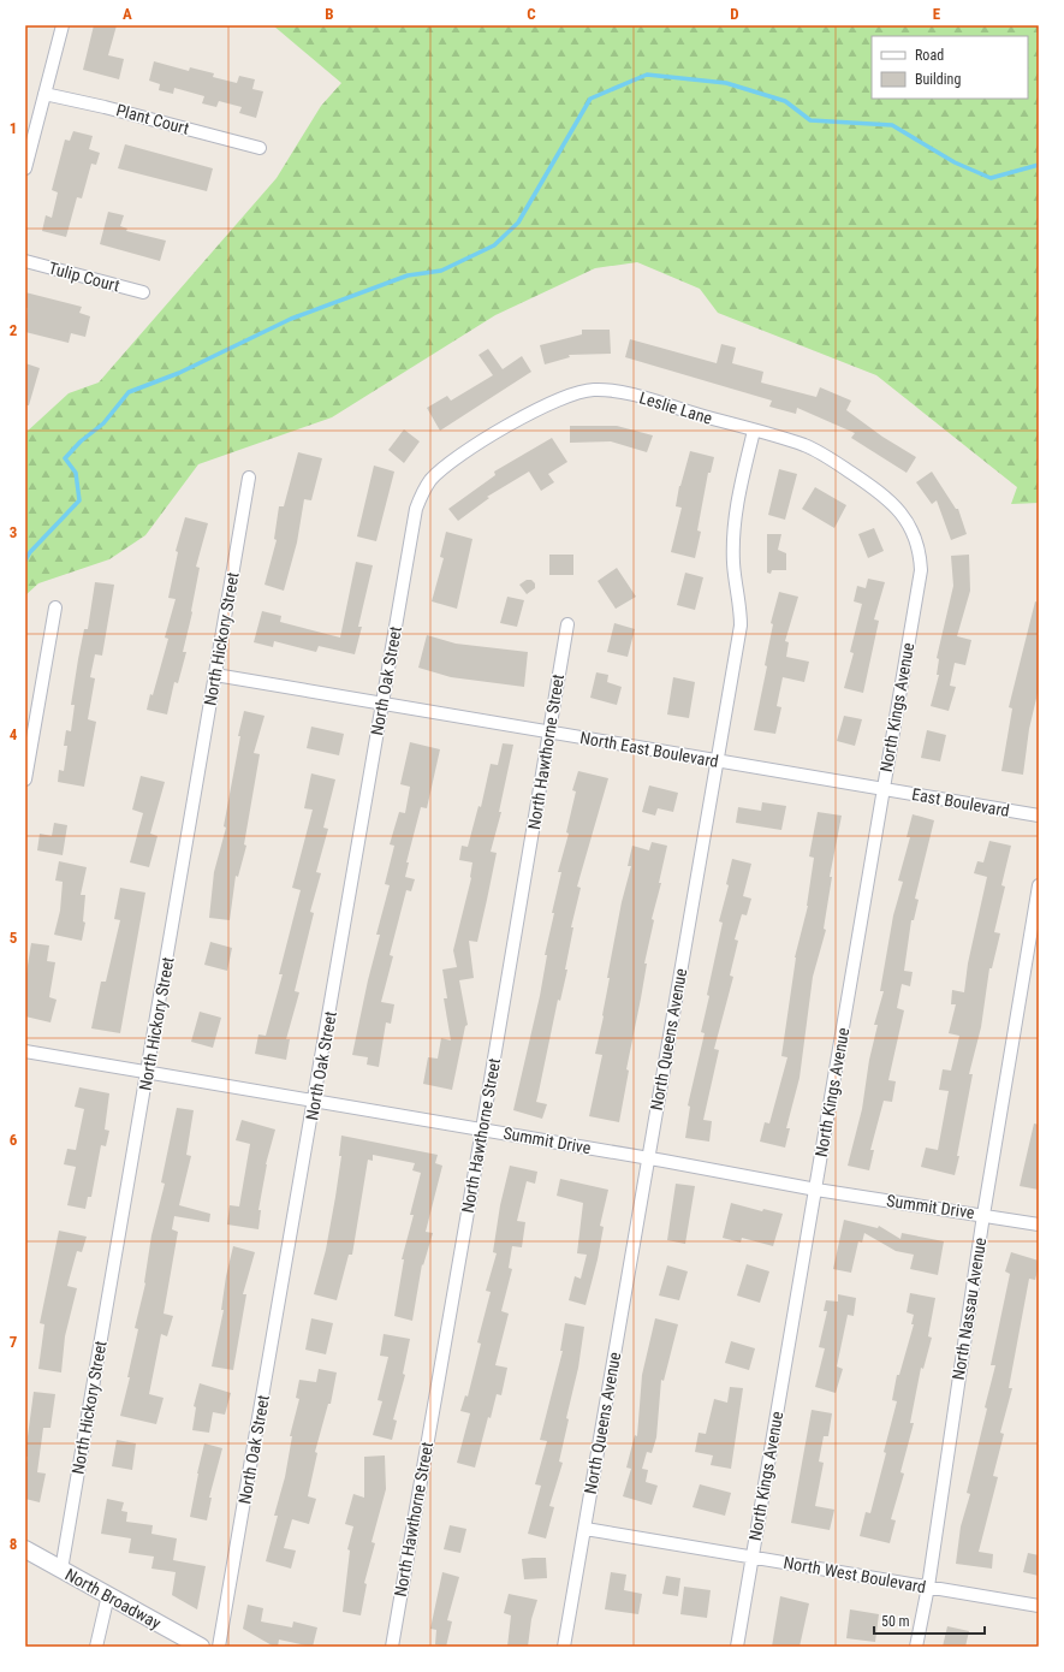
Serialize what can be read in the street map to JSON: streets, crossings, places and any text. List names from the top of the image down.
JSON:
{
  "streets": {
    "main road": ["North Broadway"],
    "street": [
      "Plant Court",
      "Tulip Court",
      "Leslie Lane",
      "North Hickory Street",
      "North Oak Street",
      "North Kings Avenue",
      "North East Boulevard",
      "North Hawthorne Street",
      "East Boulevard",
      "North Queens Avenue",
      "Summit Drive",
      "North Nassau Avenue",
      "North West Boulevard"
    ]
  },
  "crossings": [
    ["Leslie Lane", "North Oak Street"],
    ["Leslie Lane", "North Kings Avenue"],
    ["Leslie Lane", "North Queens Avenue"],
    ["North Hickory Street", "North East Boulevard"],
    ["North Hickory Street", "Summit Drive"],
    ["North Hickory Street", "North Broadway"],
    ["North Oak Street", "North East Boulevard"],
    ["North Oak Street", "Summit Drive"],
    ["North Kings Avenue", "North East Boulevard"],
    ["North Kings Avenue", "East Boulevard"],
    ["North Kings Avenue", "Summit Drive"],
    ["North Kings Avenue", "North West Boulevard"],
    ["North East Boulevard", "North Hawthorne Street"],
    ["North East Boulevard", "East Boulevard"],
    ["North East Boulevard", "North Queens Avenue"],
    ["North Hawthorne Street", "Summit Drive"],
    ["North Queens Avenue", "Summit Drive"],
    ["North Queens Avenue", "North West Boulevard"],
    ["Summit Drive", "North Nassau Avenue"],
    ["North Nassau Avenue", "North West Boulevard"]
  ],
  "legend": ["Road", "Building"],
  "scale_bar": "50 m",
  "grid": {
    "columns": [
      "A",
      "B",
      "C",
      "D",
      "E"
    ],
    "rows": [
      "1",
      "2",
      "3",
      "4",
      "5",
      "6",
      "7",
      "8"
    ]
  }
}
